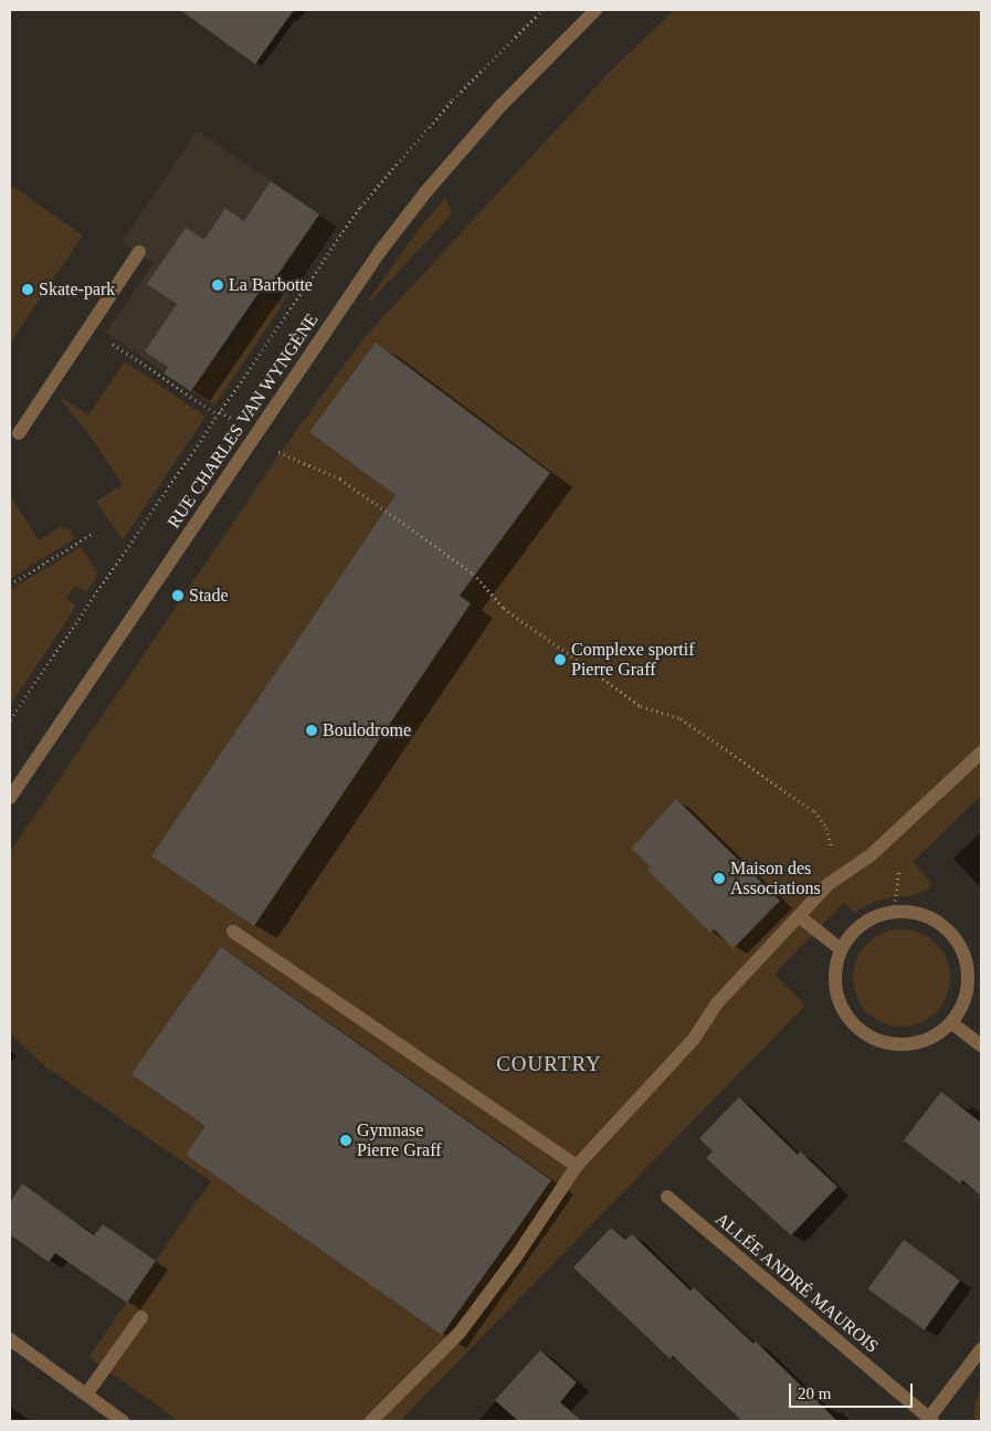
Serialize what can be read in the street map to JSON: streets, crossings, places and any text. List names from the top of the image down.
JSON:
{
  "streets": {
    "street": ["RUE CHARLES VAN WYNGÈNE", "ALLÉE ANDRÉ MAUROIS"]
  },
  "districts": ["COURTRY"],
  "places": [
    "La Barbotte",
    "Skate-park",
    "Stade",
    "Complexe sportif Pierre Graff",
    "Boulodrome",
    "Maison des Associations",
    "Gymnase Pierre Graff"
  ],
  "scale_bar": "20 m"
}
